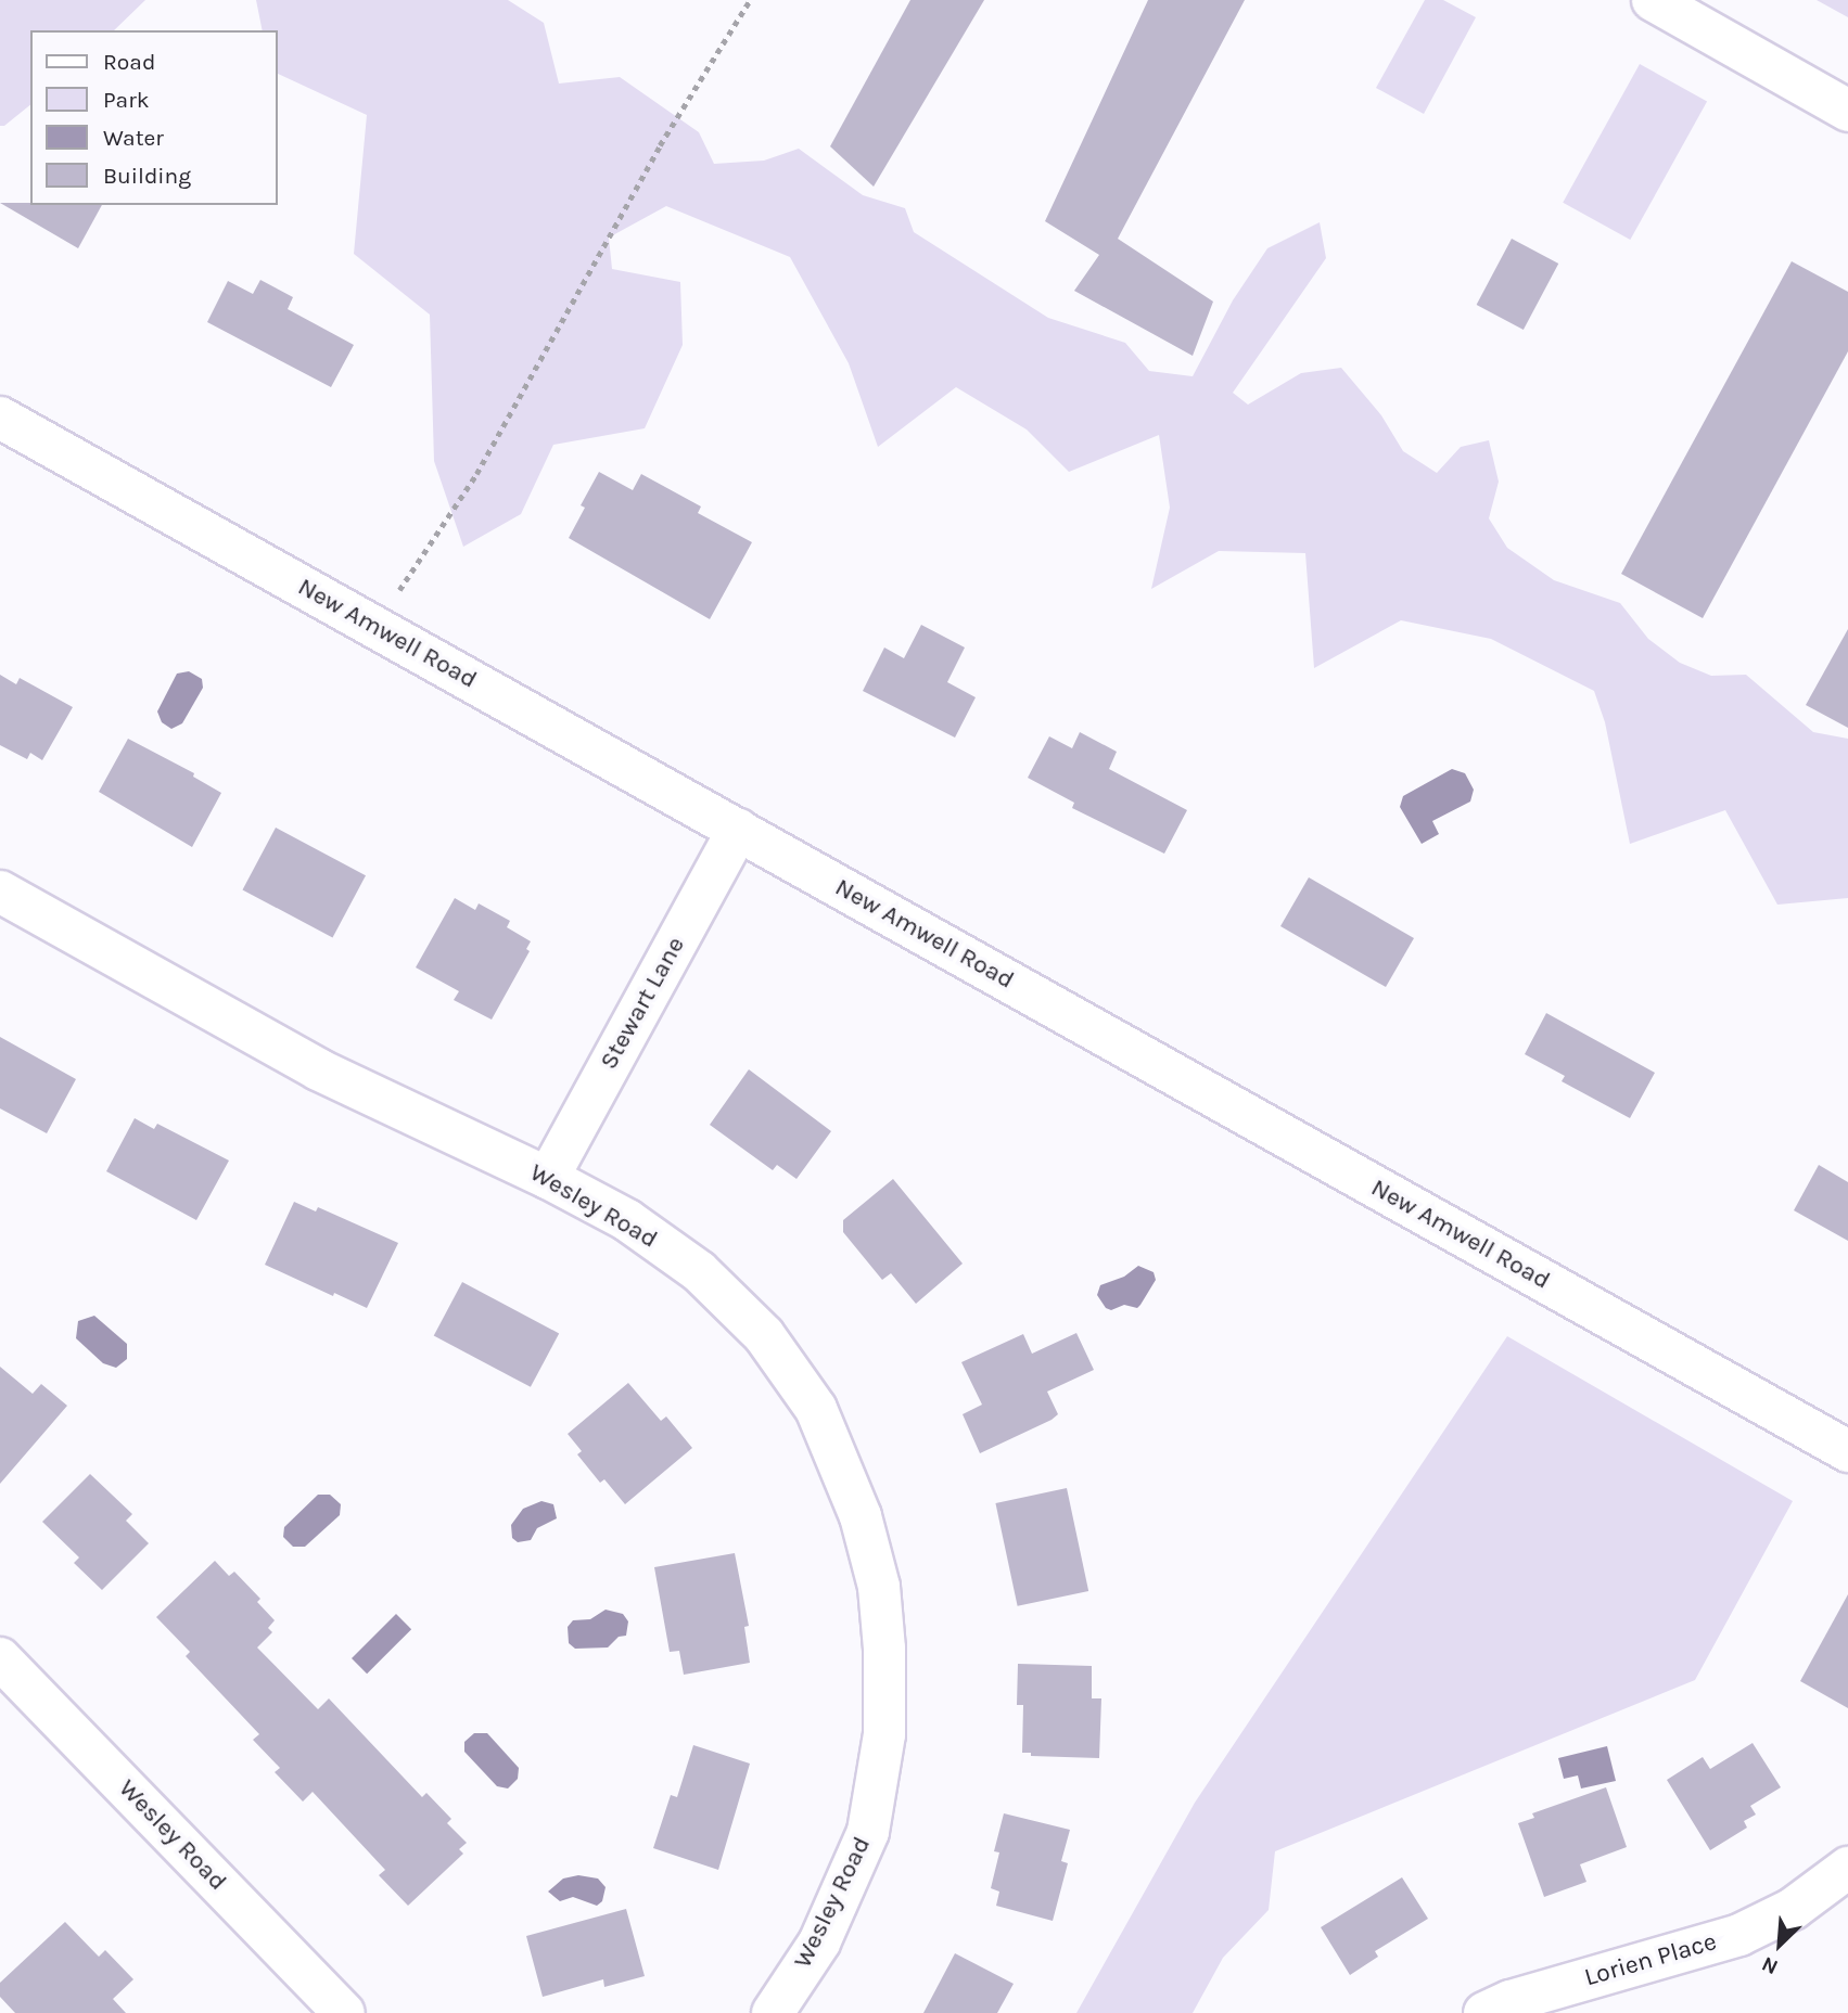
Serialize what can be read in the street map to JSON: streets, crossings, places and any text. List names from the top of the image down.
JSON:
{
  "streets": {
    "street": [
      "New Amwell Road",
      "Stewart Lane",
      "Wesley Road",
      "Lorien Place"
    ]
  },
  "crossings": [
    ["New Amwell Road", "Stewart Lane"],
    ["Stewart Lane", "Wesley Road"]
  ],
  "legend": [
    "Road",
    "Park",
    "Water",
    "Building"
  ],
  "north": "bottom left"
}
